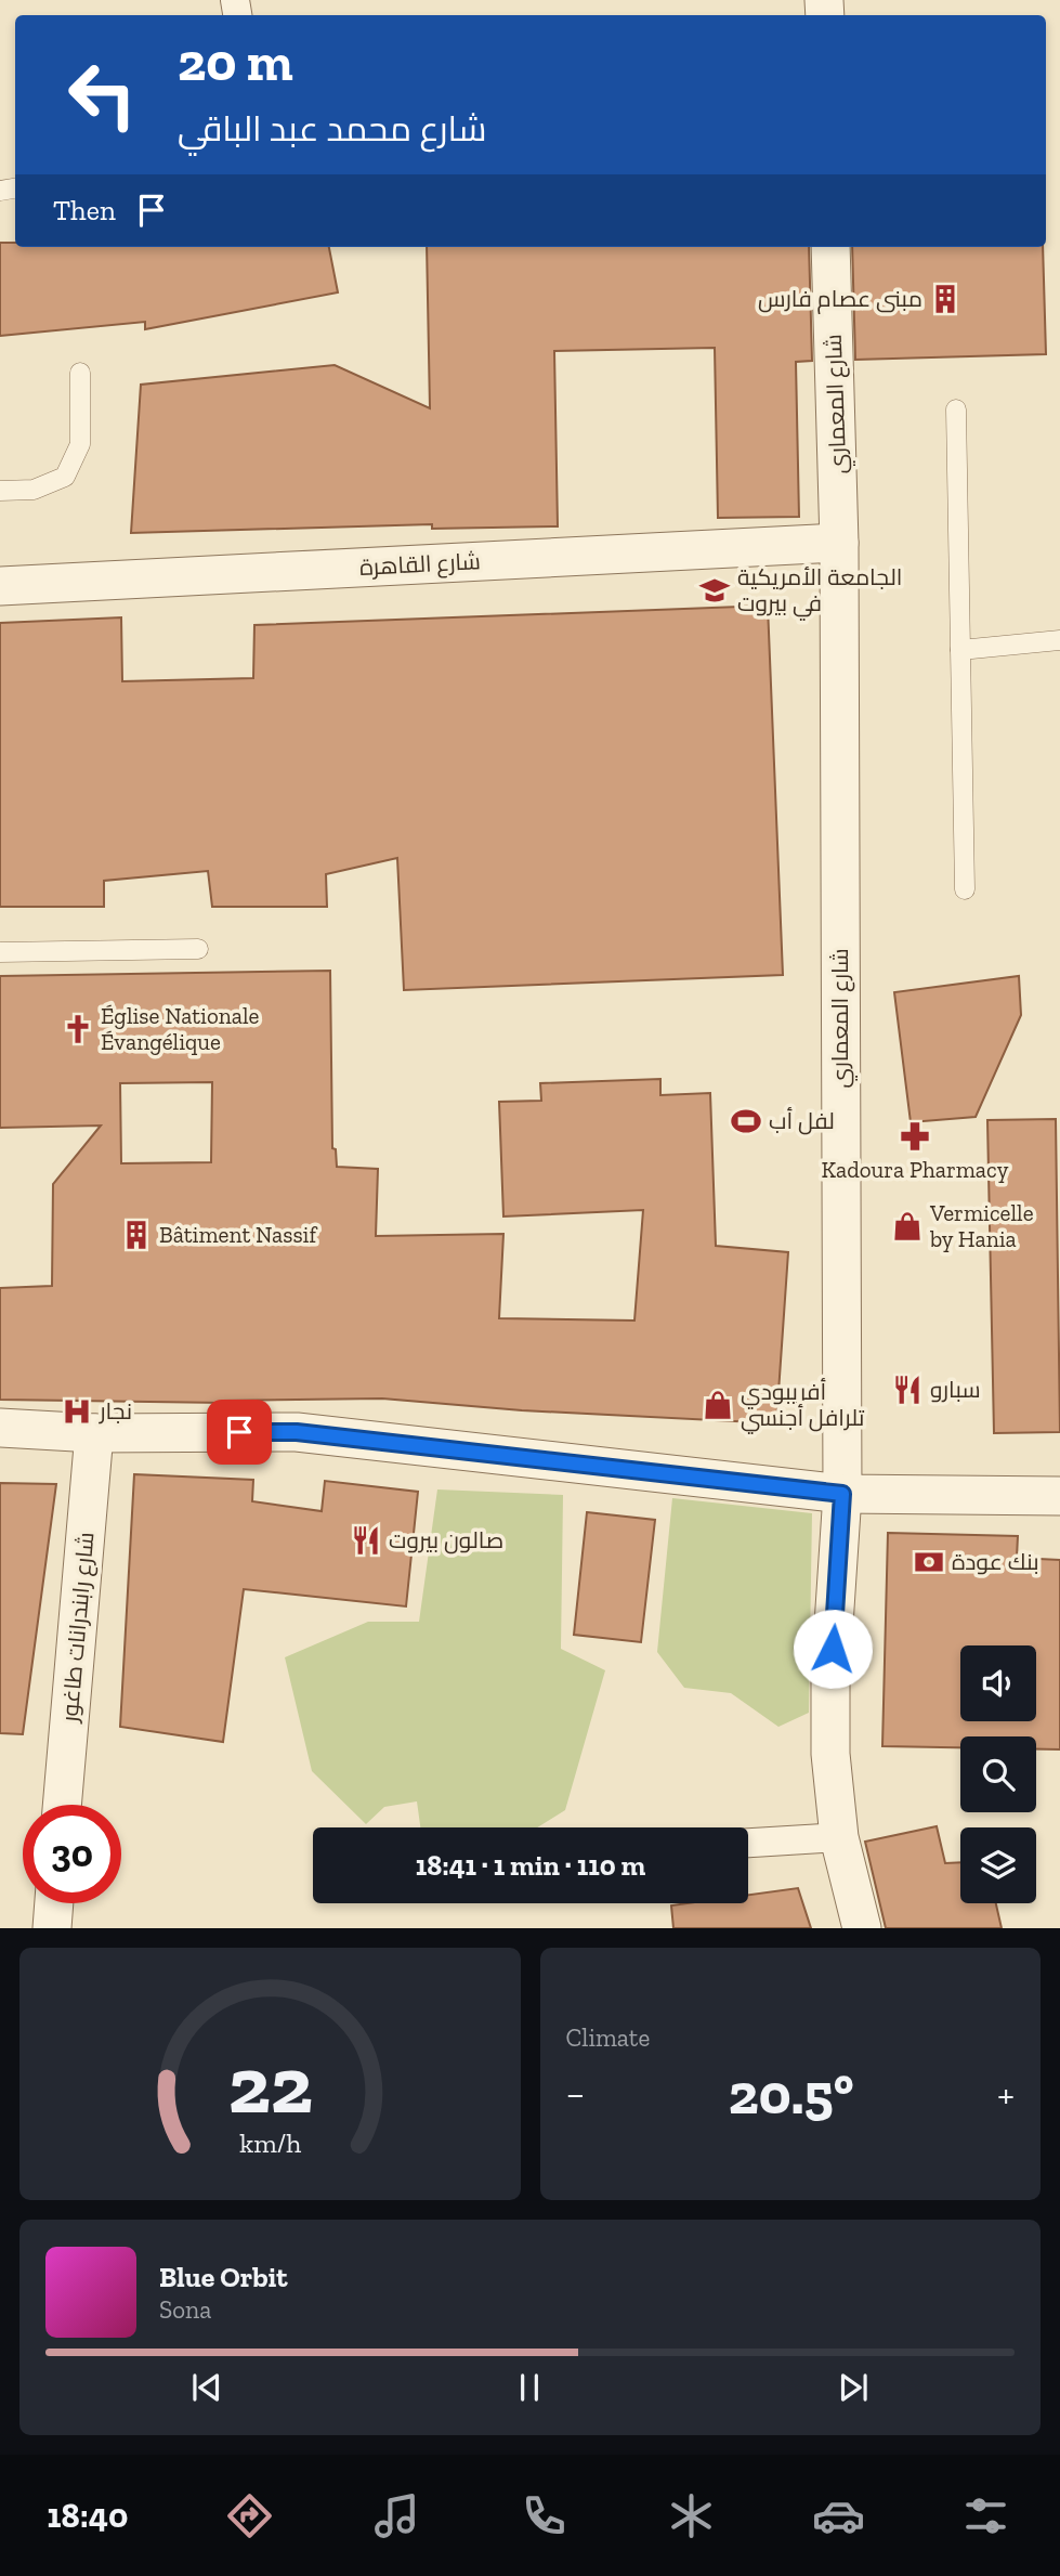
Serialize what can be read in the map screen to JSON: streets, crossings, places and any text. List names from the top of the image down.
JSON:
{
  "streets": {
    "street": ["شارع المعماري", "شارع القاهرة", "شارع رابندرانات طاغور"]
  },
  "crossings": [
    ["شارع المعماري", "شارع القاهرة"]
  ],
  "places": {
    "building": ["مبنى عصام فارس", "Bâtiment Nassif"],
    "school or university": ["الجامعة الأمريكية في بيروت"],
    "church": ["Église Nationale Évangélique"],
    "sports": ["لفل أب"],
    "pharmacy": ["Kadoura Pharmacy"],
    "shop": ["Vermicelle by Hania", "أفريبودي تلرافل أجنسي"],
    "restaurant": ["سبارو", "صالون بيروت"],
    "hospital": ["نجار"],
    "bank": ["بنك عودة"]
  },
  "page": {
    "turn": ["20 m", "شارع محمد عبد الباقي"],
    "then": "Then",
    "limit": "30",
    "trip": "18:41 · 1 min · 110 m",
    "tile": "Climate",
    "heat": ["−", "20.5°", "+"],
    "song": ["Blue Orbit", "Sona"],
    "tabs": "18:40",
    "gauge": ["22", "km/h"]
  }
}
